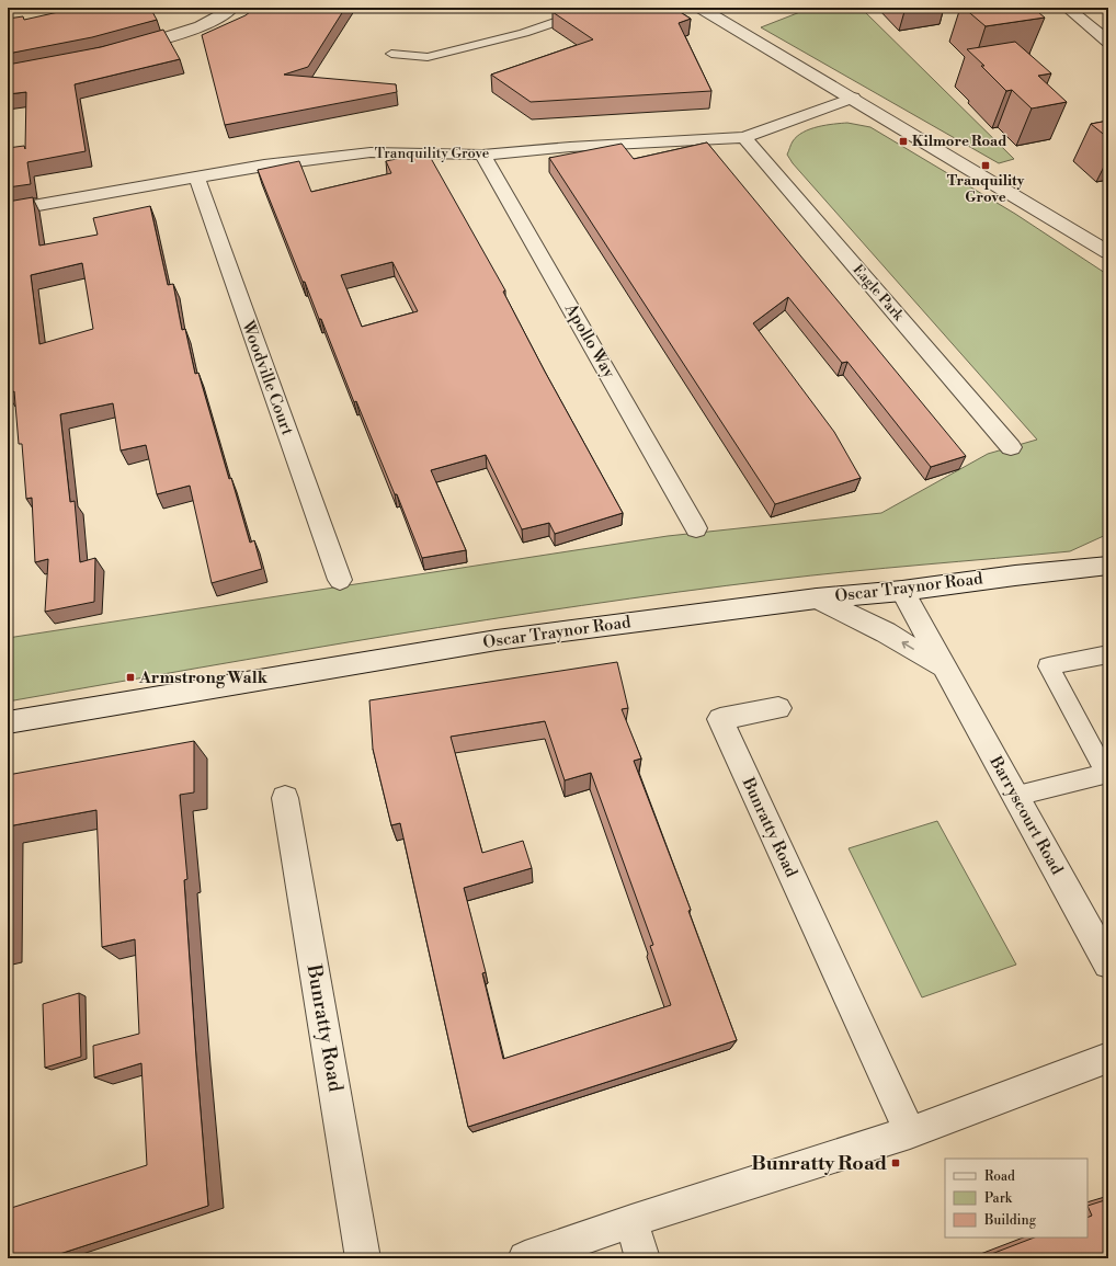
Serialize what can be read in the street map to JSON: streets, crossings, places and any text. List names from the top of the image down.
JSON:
{
  "streets": {
    "street": [
      "Tranquility Grove",
      "Eagle Park",
      "Apollo Way",
      "Woodville Court",
      "Oscar Traynor Road",
      "Barryscourt Road",
      "Bunratty Road"
    ]
  },
  "crossings": [
    ["Tranquility Grove", "Eagle Park"],
    ["Tranquility Grove", "Apollo Way"],
    ["Tranquility Grove", "Woodville Court"],
    ["Oscar Traynor Road", "Barryscourt Road"]
  ],
  "places": {
    "transit": [
      "Kilmore Road",
      "Tranquility Grove",
      "Armstrong Walk",
      "Bunratty Road"
    ]
  },
  "legend": ["Road", "Park", "Building"]
}
